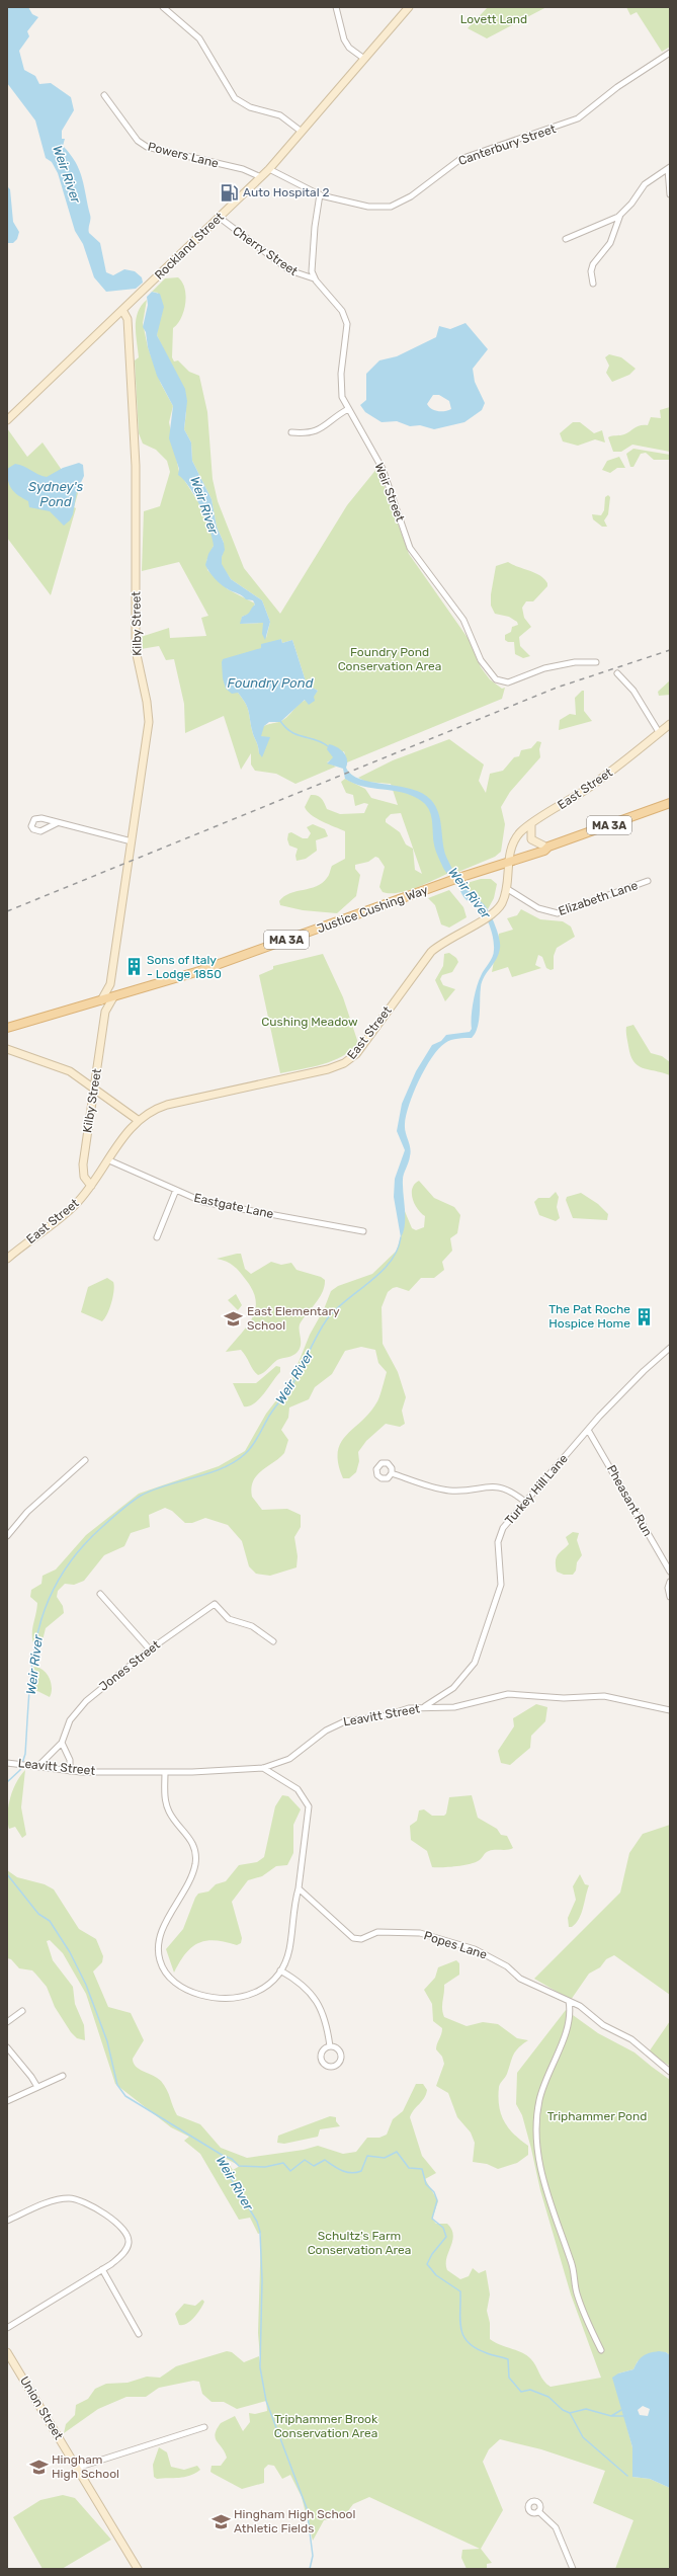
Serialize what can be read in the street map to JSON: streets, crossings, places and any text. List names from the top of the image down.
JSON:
{
  "streets": {
    "main road": [
      "Rockland Street",
      "Kilby Street",
      "East Street",
      "MA 3A",
      "Justice Cushing Way",
      "Union Street"
    ],
    "street": [
      "Canterbury Street",
      "Powers Lane",
      "Cherry Street",
      "Weir Street",
      "Elizabeth Lane",
      "Eastgate Lane",
      "Turkey Hill Lane",
      "Pheasant Run",
      "Jones Street",
      "Leavitt Street",
      "Popes Lane"
    ]
  },
  "crossings": [
    ["Canterbury Street", "Rockland Street"],
    ["Powers Lane", "Rockland Street"],
    ["Rockland Street", "Cherry Street"],
    ["Rockland Street", "Kilby Street"],
    ["Cherry Street", "Weir Street"],
    ["Kilby Street", "East Street"],
    ["Kilby Street", "Justice Cushing Way"],
    ["East Street", "Elizabeth Lane"],
    ["East Street", "Justice Cushing Way"],
    ["East Street", "Eastgate Lane"],
    ["Turkey Hill Lane", "Pheasant Run"],
    ["Turkey Hill Lane", "Leavitt Street"],
    ["Jones Street", "Leavitt Street"]
  ],
  "water": ["Weir River", "Sydney's Pond", "Foundry Pond"],
  "parks": [
    "Lovett Land",
    "Foundry Pond Conservation Area",
    "Cushing Meadow",
    "Triphammer Pond",
    "Schultz's Farm Conservation Area",
    "Triphammer Brook Conservation Area"
  ],
  "places": {
    "fuel station": ["Auto Hospital 2"],
    "building": ["Sons of Italy - Lodge 1850", "The Pat Roche Hospice Home"],
    "school or university": ["East Elementary School", "Hingham High School", "Hingham High School Athletic Fields"]
  }
}
